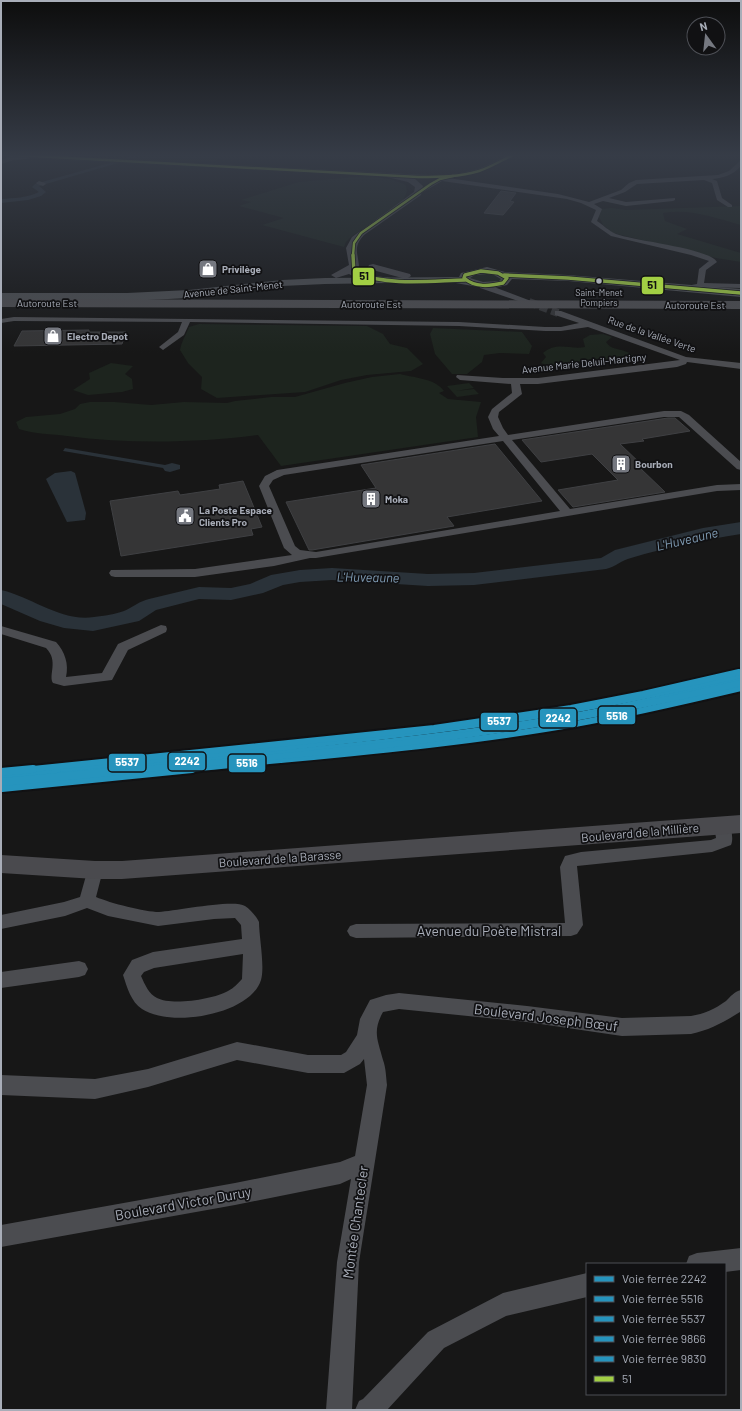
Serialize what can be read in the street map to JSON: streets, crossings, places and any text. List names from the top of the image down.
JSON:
{
  "streets": {
    "highway": ["Autoroute Est"],
    "main road": ["Avenue de Saint-Menet", "Boulevard de la Millière", "Boulevard de la Barasse"],
    "street": [
      "Rue de la Vallée Verte",
      "Avenue Marie Deluil-Martigny",
      "Avenue du Poète Mistral",
      "Boulevard Joseph Bœuf",
      "Boulevard Victor Duruy",
      "Montée Chantecler"
    ]
  },
  "crossings": [
    ["Rue de la Vallée Verte", "Avenue Marie Deluil-Martigny"],
    ["Boulevard de la Millière", "Boulevard de la Barasse"],
    ["Boulevard de la Millière", "Avenue du Poète Mistral"],
    ["Boulevard Joseph Bœuf", "Montée Chantecler"],
    ["Boulevard Victor Duruy", "Montée Chantecler"]
  ],
  "water": ["L'Huveaune"],
  "places": {
    "shop": ["Privilège", "Electro Depot"],
    "other": ["Saint-Menet Pompiers"],
    "building": ["Bourbon", "Moka"],
    "public building": ["La Poste Espace Clients Pro"]
  },
  "lines": [
    "transit line 51",
    "rail line 9866",
    "rail line 5537",
    "rail line 2242",
    "rail line 9830",
    "rail line 5516"
  ],
  "legend": [
    "Voie ferrée 2242",
    "Voie ferrée 5516",
    "Voie ferrée 5537",
    "Voie ferrée 9866",
    "Voie ferrée 9830",
    "51"
  ],
  "north": "top"
}
